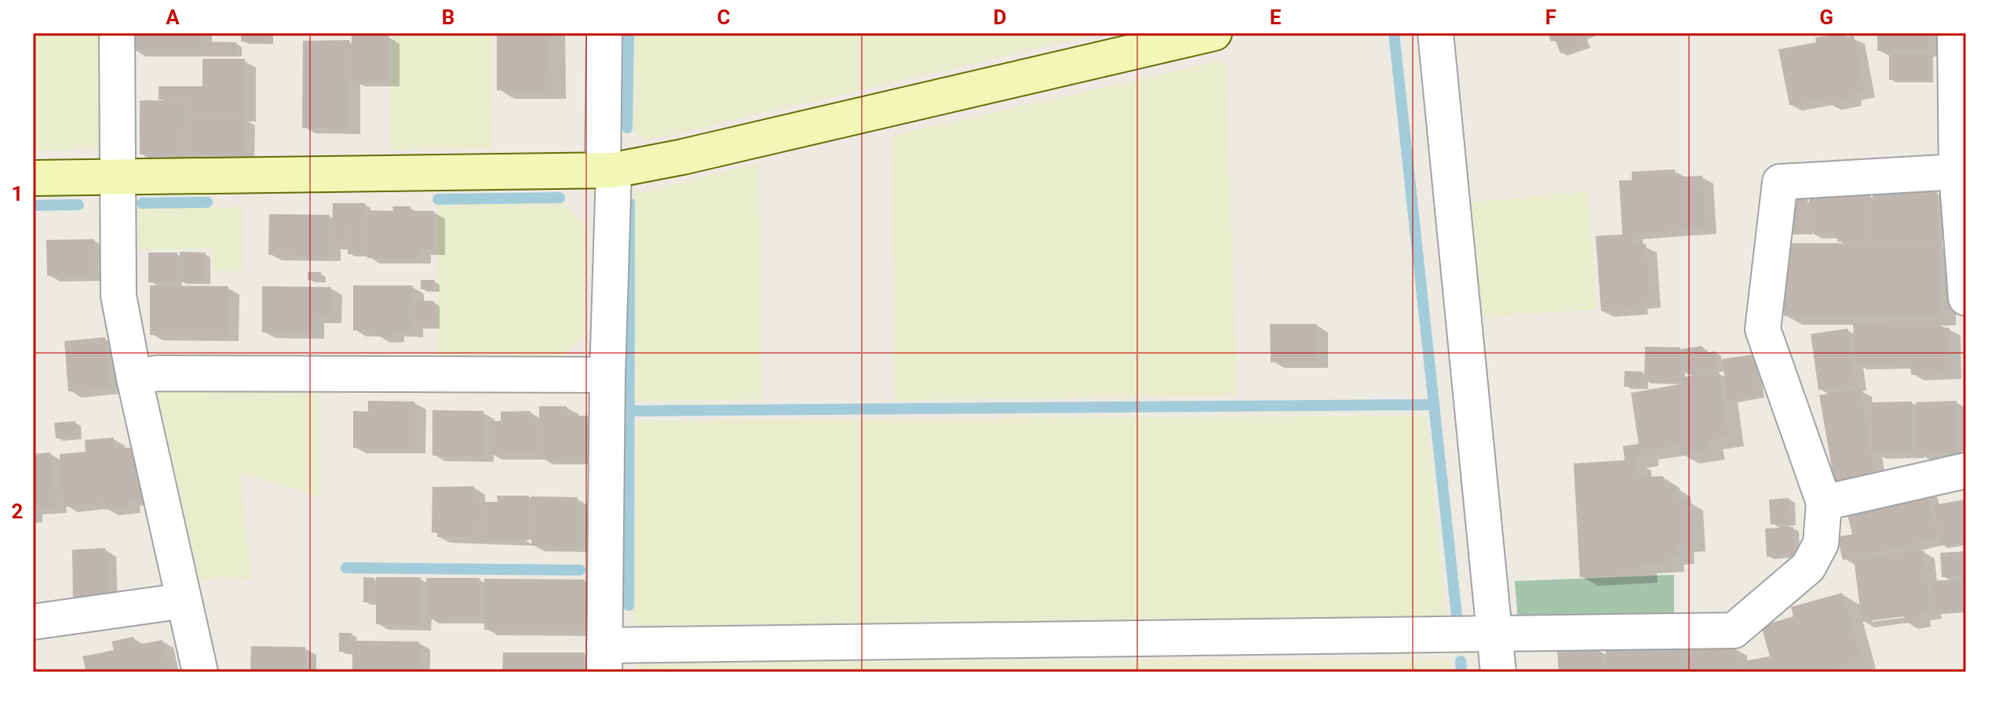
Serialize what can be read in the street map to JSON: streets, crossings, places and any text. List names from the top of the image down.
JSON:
{
  "grid": {
    "columns": [
      "A",
      "B",
      "C",
      "D",
      "E",
      "F",
      "G"
    ],
    "rows": ["1", "2"]
  }
}
